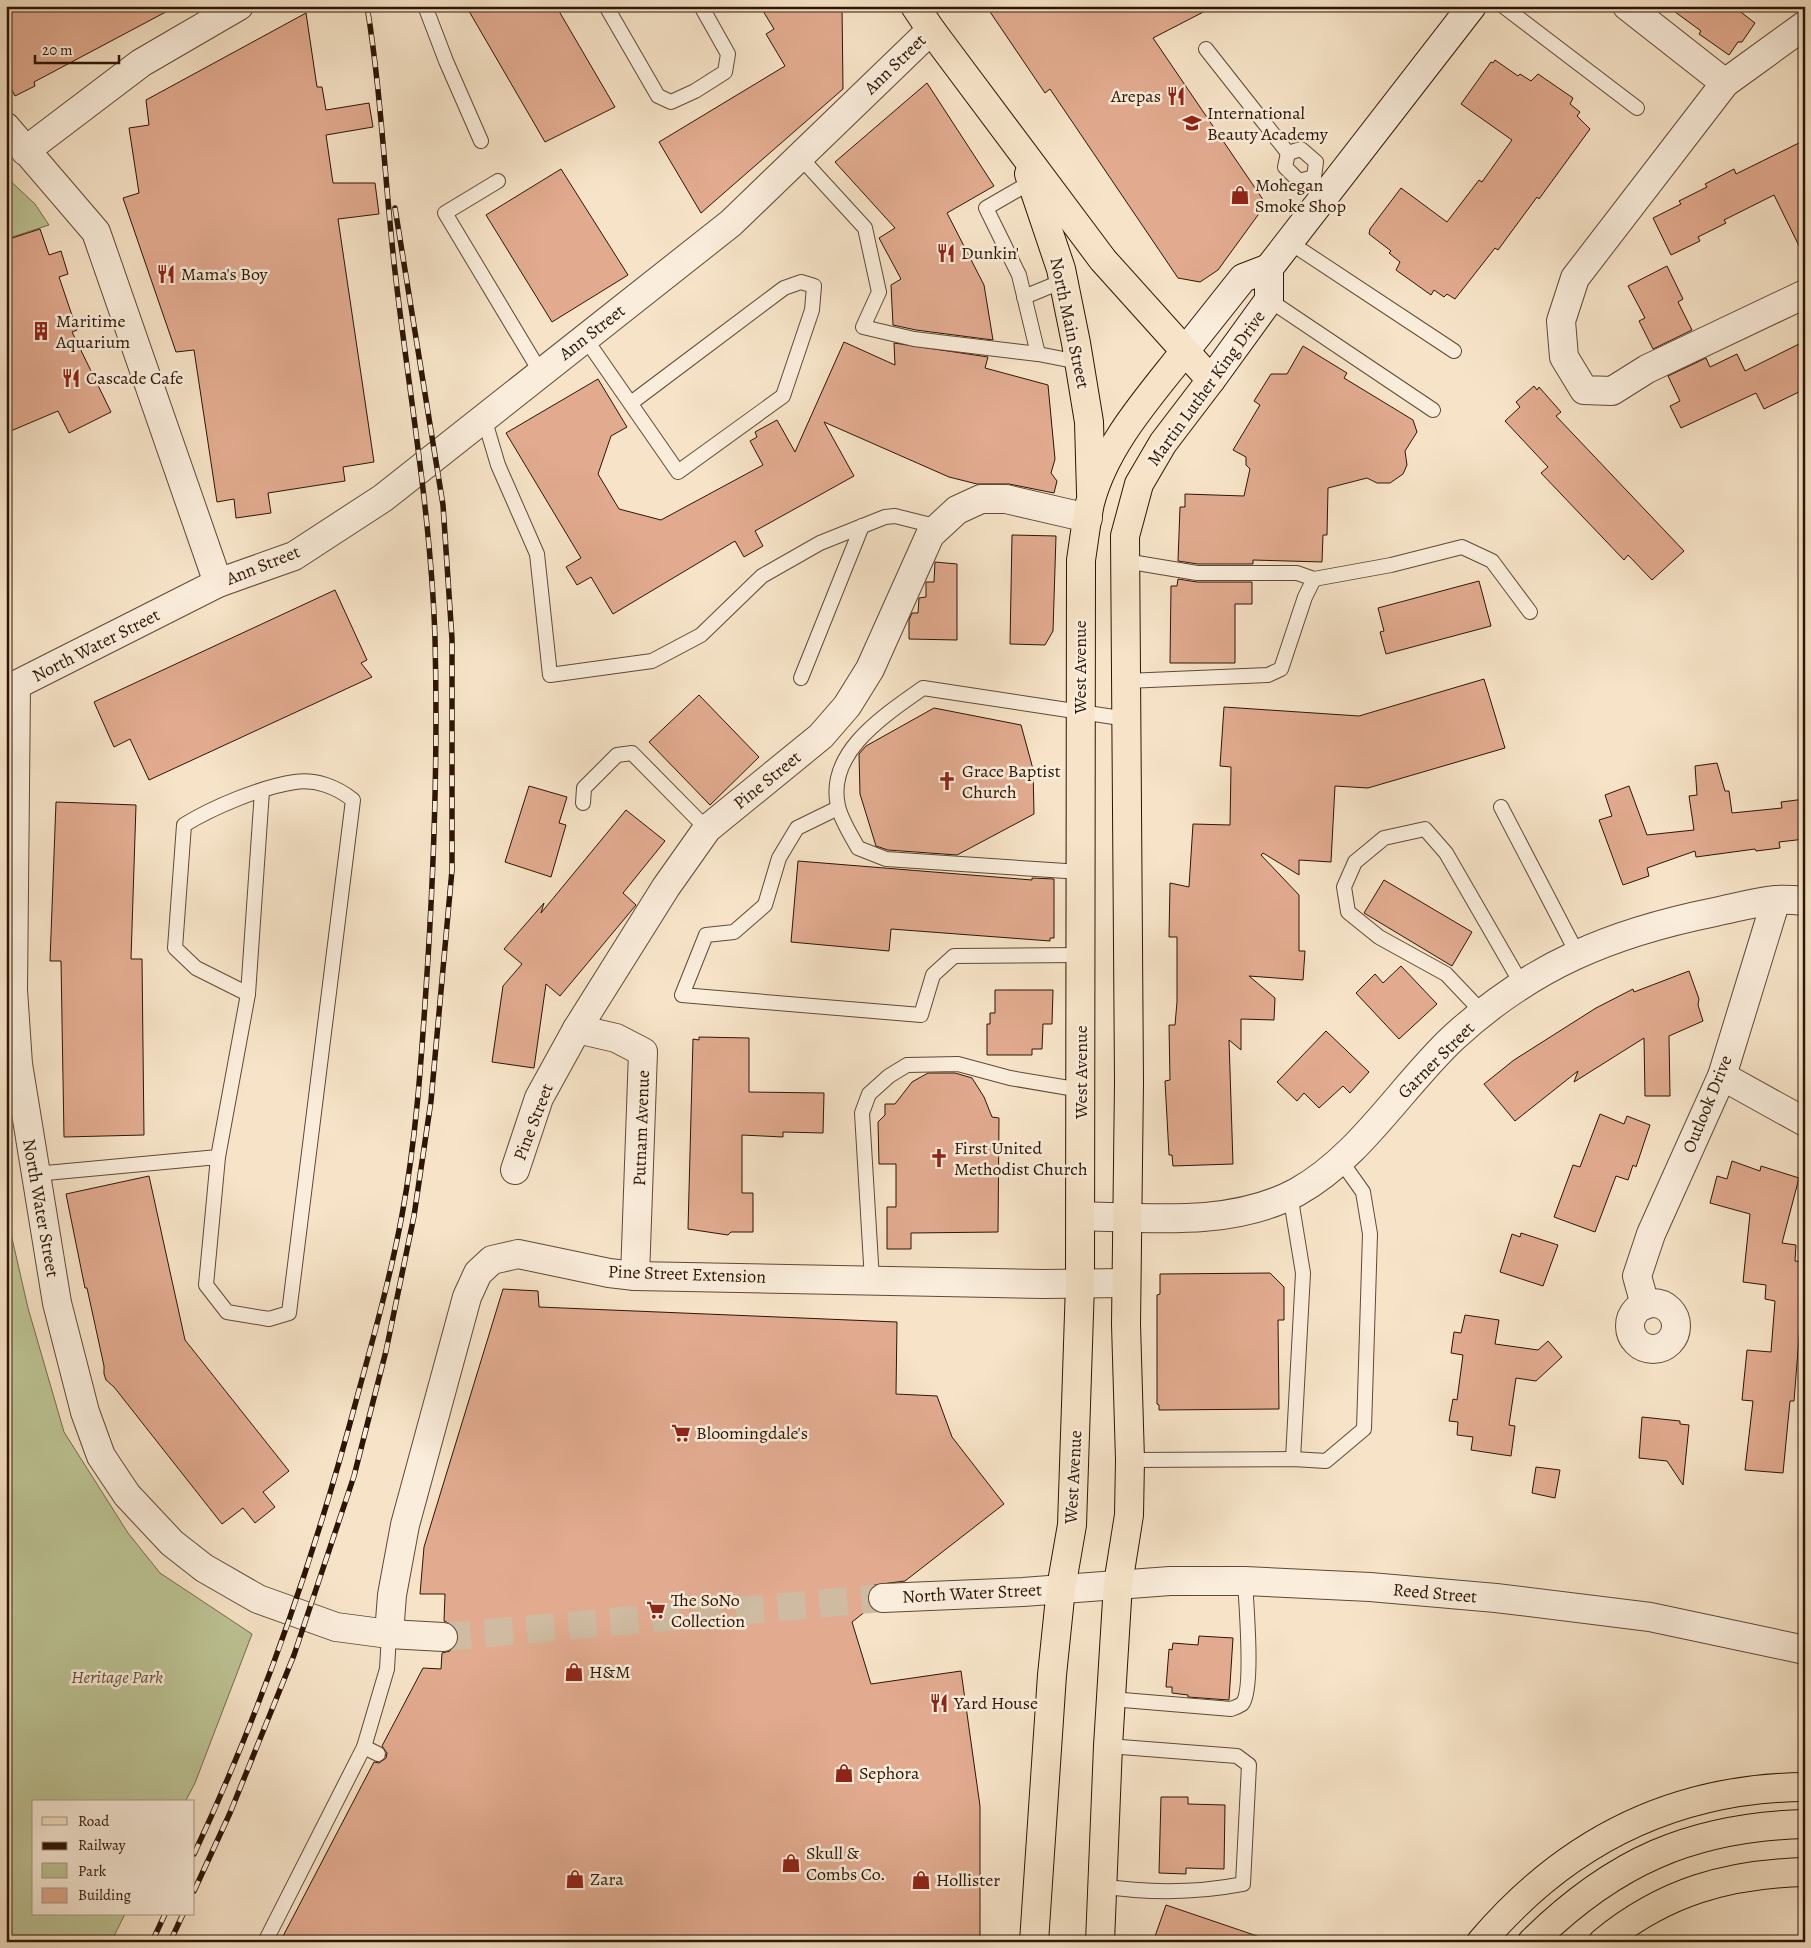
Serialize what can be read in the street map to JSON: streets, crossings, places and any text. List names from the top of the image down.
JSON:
{
  "streets": {
    "main road": ["North Main Street", "Martin Luther King Drive", "West Avenue"],
    "street": [
      "Ann Street",
      "North Water Street",
      "Pine Street",
      "Garner Street",
      "Outlook Drive",
      "Putnam Avenue",
      "Pine Street Extension",
      "Reed Street"
    ]
  },
  "crossings": [
    ["Ann Street", "North Main Street"],
    ["Ann Street", "North Water Street"],
    ["North Main Street", "Martin Luther King Drive"],
    ["North Main Street", "West Avenue"],
    ["North Main Street", "Pine Street"],
    ["Martin Luther King Drive", "West Avenue"],
    ["North Water Street", "West Avenue"],
    ["North Water Street", "Pine Street Extension"],
    ["North Water Street", "Reed Street"],
    ["West Avenue", "Pine Street"],
    ["West Avenue", "Garner Street"],
    ["West Avenue", "Pine Street Extension"],
    ["West Avenue", "Reed Street"],
    ["Pine Street", "Putnam Avenue"],
    ["Garner Street", "Outlook Drive"],
    ["Putnam Avenue", "Pine Street Extension"]
  ],
  "parks": ["Heritage Park"],
  "places": {
    "restaurant": [
      "Arepas",
      "Dunkin'",
      "Mama's Boy",
      "Cascade Cafe",
      "Yard House"
    ],
    "school or university": ["International Beauty Academy"],
    "shop": [
      "Mohegan Smoke Shop",
      "H&M",
      "Sephora",
      "Skull & Combs Co.",
      "Zara",
      "Hollister"
    ],
    "building": ["Maritime Aquarium"],
    "church": ["Grace Baptist Church", "First United Methodist Church"],
    "supermarket": ["Bloomingdale's", "The SoNo Collection"]
  },
  "legend": [
    "Road",
    "Railway",
    "Park",
    "Building"
  ],
  "scale_bar": "20 m"
}
